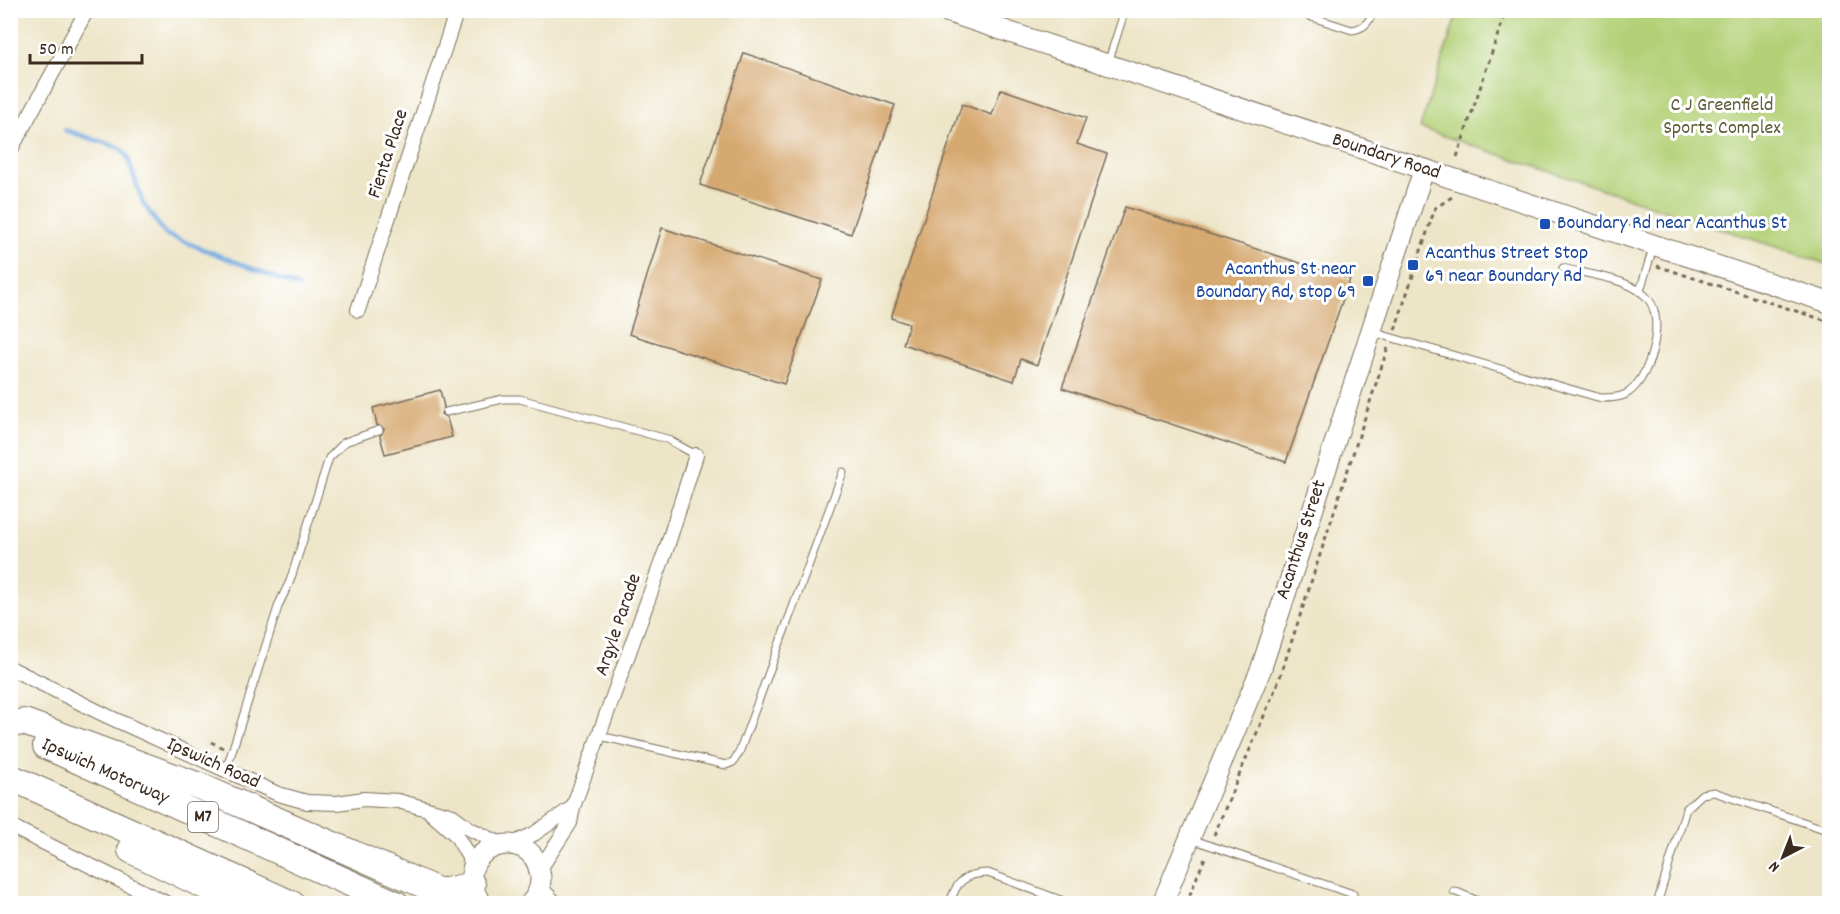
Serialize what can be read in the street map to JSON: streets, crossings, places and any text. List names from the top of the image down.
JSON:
{
  "streets": {
    "highway": ["Ipswich Motorway", "M7"],
    "street": [
      "Fienta Place",
      "Boundary Road",
      "Acanthus Street",
      "Argyle Parade",
      "Ipswich Road"
    ]
  },
  "crossings": [
    ["Boundary Road", "Acanthus Street"]
  ],
  "parks": ["C J Greenfield Sports Complex"],
  "places": {
    "transit": ["Boundary Rd near Acanthus St", "Acanthus Street Stop 69 near Boundary Rd", "Acanthus St near Boundary Rd, stop 69"]
  },
  "scale_bar": "50 m",
  "north": "bottom left"
}
